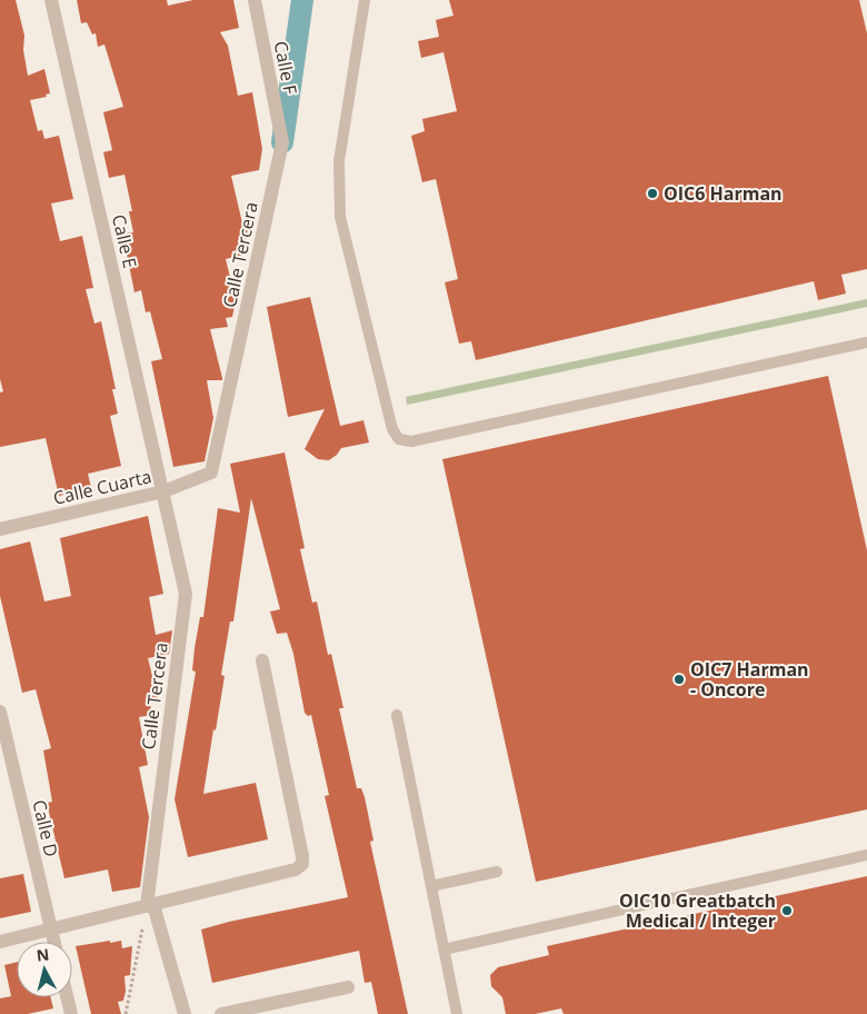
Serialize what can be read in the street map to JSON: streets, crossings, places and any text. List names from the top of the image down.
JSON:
{
  "streets": {
    "street": [
      "Calle F",
      "Calle E",
      "Calle Tercera",
      "Calle Cuarta",
      "Calle D"
    ]
  },
  "crossings": [
    ["Calle F", "Calle Tercera"],
    ["Calle E", "Calle Tercera"],
    ["Calle E", "Calle Cuarta"],
    ["Calle Tercera", "Calle Cuarta"]
  ],
  "places": ["OIC6 Harman", "OIC7 Harman - Oncore", "OIC10 Greatbatch Medical / Integer"],
  "north": "top"
}
